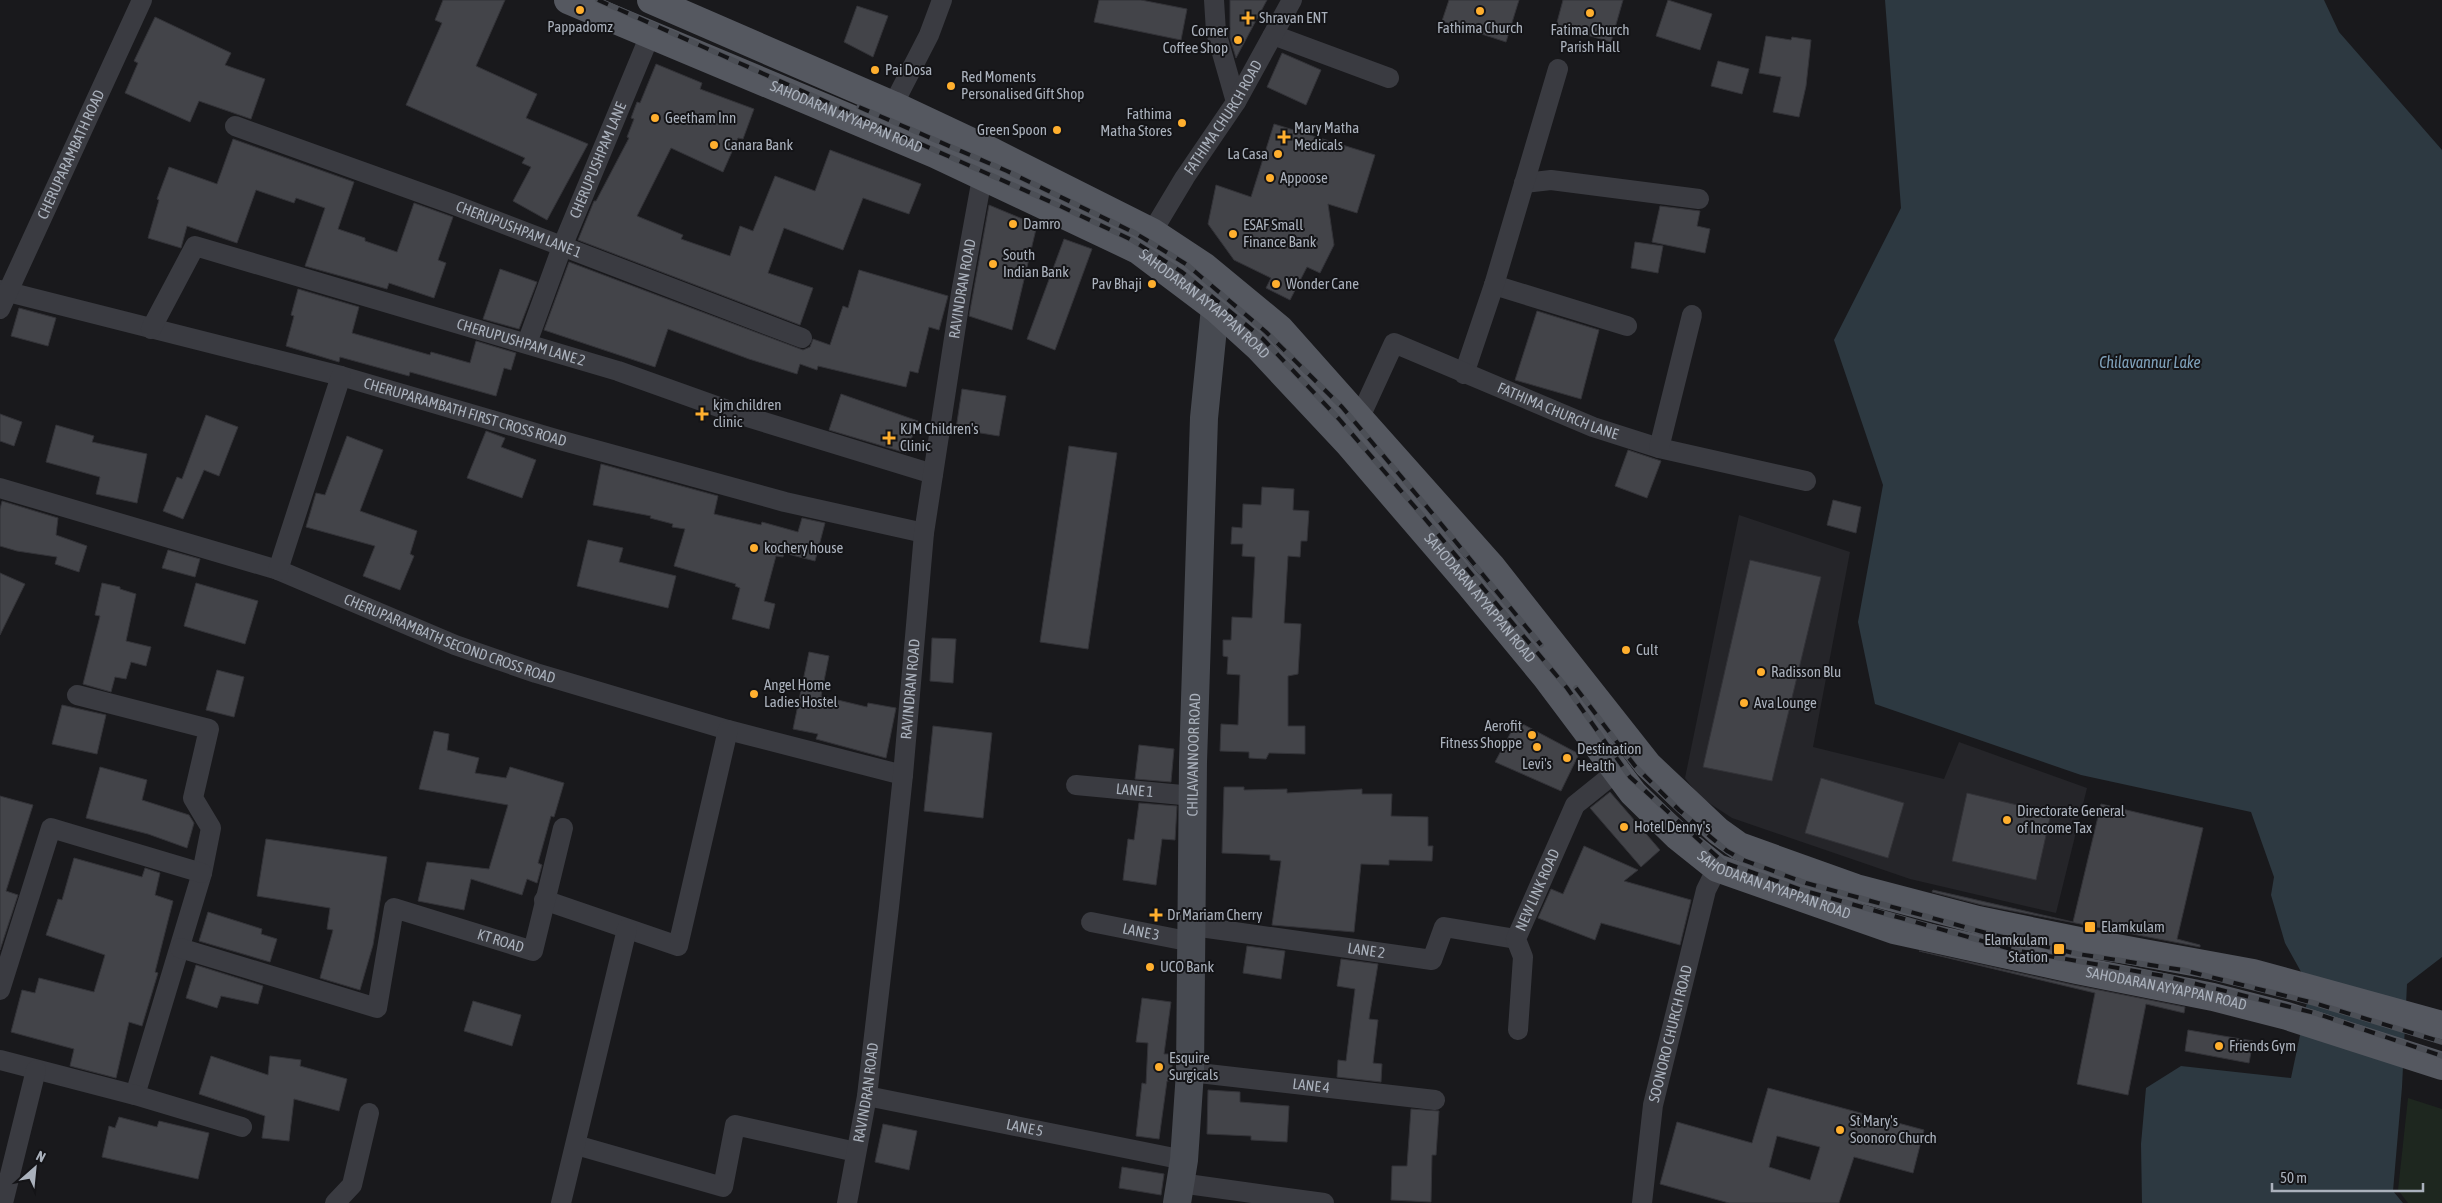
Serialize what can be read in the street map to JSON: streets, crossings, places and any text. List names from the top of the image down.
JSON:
{
  "streets": {
    "main road": ["SAHODARAN AYYAPPAN ROAD"],
    "street": [
      "FATHIMA CHURCH ROAD",
      "CHERUPARAMBATH ROAD",
      "CHERUPUSHPAM LANE",
      "CHERUPUSHPAM LANE 1",
      "RAVINDRAN ROAD",
      "CHERUPUSHPAM LANE 2",
      "FATHIMA CHURCH LANE",
      "CHERUPARAMBATH FIRST CROSS ROAD",
      "CHERUPARAMBATH SECOND CROSS ROAD",
      "CHILAVANNOOR ROAD",
      "LANE 1",
      "NEW LINK ROAD",
      "LANE 3",
      "KT ROAD",
      "LANE 2",
      "SOONORO CHURCH ROAD",
      "LANE 4",
      "LANE 5"
    ]
  },
  "crossings": [
    ["SAHODARAN AYYAPPAN ROAD", "FATHIMA CHURCH ROAD"],
    ["SAHODARAN AYYAPPAN ROAD", "CHERUPUSHPAM LANE"],
    ["SAHODARAN AYYAPPAN ROAD", "RAVINDRAN ROAD"],
    ["SAHODARAN AYYAPPAN ROAD", "FATHIMA CHURCH LANE"],
    ["SAHODARAN AYYAPPAN ROAD", "CHILAVANNOOR ROAD"],
    ["SAHODARAN AYYAPPAN ROAD", "NEW LINK ROAD"],
    ["SAHODARAN AYYAPPAN ROAD", "SOONORO CHURCH ROAD"],
    ["CHERUPARAMBATH ROAD", "CHERUPARAMBATH FIRST CROSS ROAD"],
    ["CHERUPUSHPAM LANE", "CHERUPUSHPAM LANE 1"],
    ["CHERUPUSHPAM LANE", "CHERUPUSHPAM LANE 2"],
    ["RAVINDRAN ROAD", "CHERUPUSHPAM LANE 2"],
    ["RAVINDRAN ROAD", "CHERUPARAMBATH FIRST CROSS ROAD"],
    ["RAVINDRAN ROAD", "CHERUPARAMBATH SECOND CROSS ROAD"],
    ["RAVINDRAN ROAD", "LANE 5"],
    ["CHERUPUSHPAM LANE 2", "CHERUPARAMBATH FIRST CROSS ROAD"],
    ["CHILAVANNOOR ROAD", "LANE 1"],
    ["CHILAVANNOOR ROAD", "LANE 3"],
    ["CHILAVANNOOR ROAD", "LANE 2"],
    ["CHILAVANNOOR ROAD", "LANE 4"],
    ["CHILAVANNOOR ROAD", "LANE 5"],
    ["NEW LINK ROAD", "LANE 2"],
    ["LANE 3", "LANE 2"]
  ],
  "water": ["Chilavannur Lake"],
  "places": {
    "other": [
      "Pappadomz",
      "Fathima Church",
      "Fatima Church Parish Hall",
      "Corner Coffee Shop",
      "Pai Dosa",
      "Red Moments Personalised Gift Shop",
      "Geetham Inn",
      "Fathima Matha Stores",
      "Green Spoon",
      "Canara Bank",
      "La Casa",
      "Appoose",
      "Damro",
      "ESAF Small Finance Bank",
      "South Indian Bank",
      "Pav Bhaji",
      "Wonder Cane",
      "kochery house",
      "Cult",
      "Radisson Blu",
      "Angel Home Ladies Hostel",
      "Ava Lounge",
      "Aerofit Fitness Shoppe",
      "Levi's",
      "Destination Health",
      "Directorate General of Income Tax",
      "Hotel Denny's",
      "UCO Bank",
      "Friends Gym",
      "Esquire Surgicals",
      "St Mary's Soonoro Church"
    ],
    "health": [
      "Shravan ENT",
      "Mary Matha Medicals",
      "kjm children clinic",
      "KJM Children's Clinic",
      "Dr Mariam Cherry"
    ],
    "transit": ["Elamkulam", "Elamkulam Station"]
  },
  "scale_bar": "50 m",
  "north": "top right"
}
